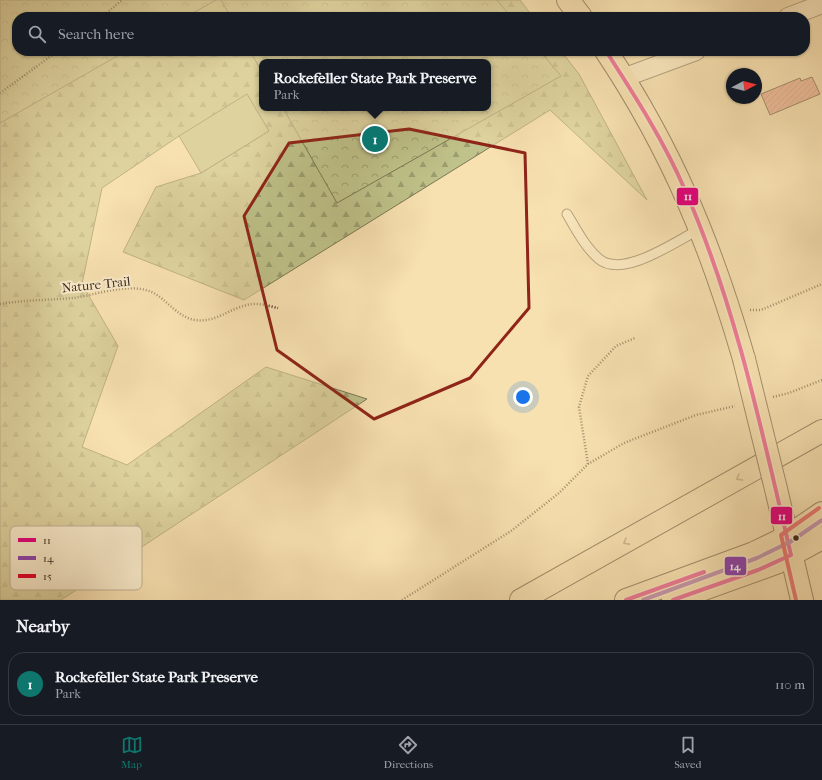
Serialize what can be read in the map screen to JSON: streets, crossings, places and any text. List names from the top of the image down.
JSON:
{
  "streets": {
    "path": ["Nature Trail"]
  },
  "lines": ["transit line 11", "transit line 15", "transit line 14"],
  "legend": ["11", "14", "15"],
  "north": "right",
  "page": {
    "search": "Search here",
    "popup": ["Rockefeller State Park Preserve", "Park"],
    "pins": "1",
    "heading": "Nearby",
    "list": [
      {
        "mark": "1",
        "name": "Rockefeller State Park Preserve",
        "note": "Park",
        "value": "110 m"
      }
    ],
    "nav": ["Map", "Directions", "Saved"]
  }
}
